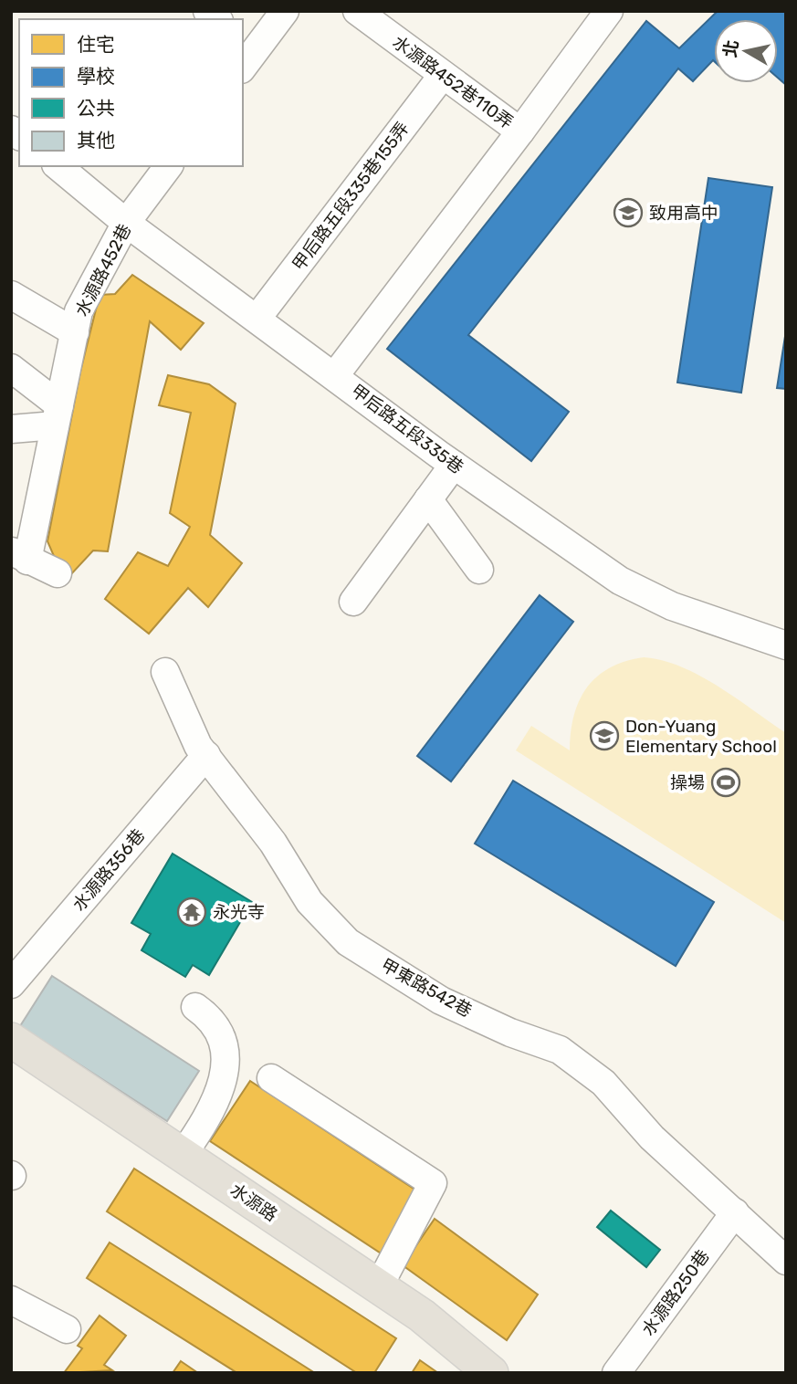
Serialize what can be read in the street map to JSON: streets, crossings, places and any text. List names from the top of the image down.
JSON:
{
  "streets": {
    "main road": ["水源路"],
    "street": [
      "水源路452巷110弄",
      "甲后路五段335巷155弄",
      "水源路452巷",
      "甲后路五段335巷",
      "水源路356巷",
      "甲東路542巷",
      "水源路250巷"
    ]
  },
  "crossings": [
    ["水源路452巷110弄", "甲后路五段335巷155弄"],
    ["甲后路五段335巷155弄", "甲后路五段335巷"],
    ["水源路452巷", "甲后路五段335巷"],
    ["水源路356巷", "甲東路542巷"],
    ["甲東路542巷", "水源路250巷"]
  ],
  "places": {
    "school or university": ["致用高中", "Don-Yuang Elementary School"],
    "sports": ["操場"],
    "temple": ["永光寺"]
  },
  "legend": [
    "住宅",
    "學校",
    "公共",
    "其他"
  ],
  "north": "left"
}
